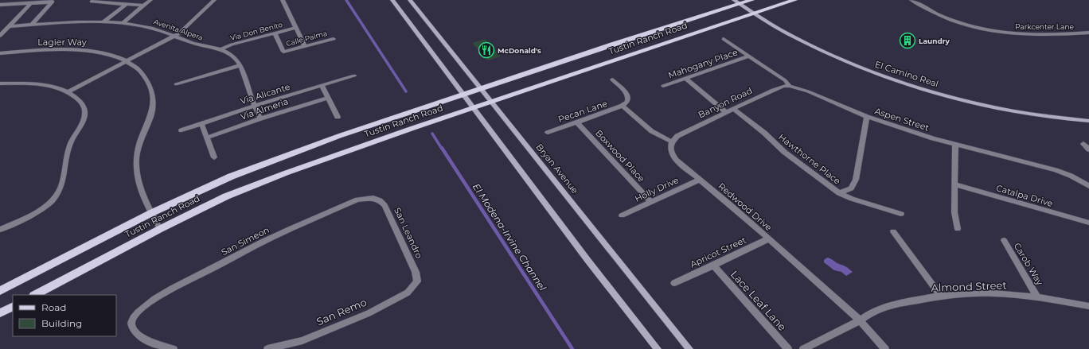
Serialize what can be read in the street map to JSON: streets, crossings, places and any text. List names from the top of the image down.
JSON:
{
  "streets": {
    "main road": ["Tustin Ranch Road", "El Camino Real", "Bryan Avenue"],
    "street": [
      "Parkcenter Lane",
      "Avenita Alpera",
      "Via Don Benito",
      "Calle Palma",
      "Lagier Way",
      "Mahogany Place",
      "Via Alicante",
      "Banyon Road",
      "Via Almeria",
      "Pecan Lane",
      "Aspen Street",
      "Boxwood Place",
      "Hawthorne Place",
      "Holly Drive",
      "Catalpa Drive",
      "Redwood Drive",
      "San Leandro",
      "San Simeon",
      "Apricot Street",
      "Carob Way",
      "Almond Street",
      "Lace Leaf Lane",
      "San Remo"
    ]
  },
  "crossings": [
    ["Avenita Alpera", "Via Don Benito"],
    ["Avenita Alpera", "Via Alicante"],
    ["Avenita Alpera", "Via Almeria"],
    ["Via Don Benito", "Calle Palma"],
    ["Tustin Ranch Road", "Lagier Way"],
    ["Tustin Ranch Road", "El Camino Real"],
    ["Tustin Ranch Road", "Bryan Avenue"],
    ["Mahogany Place", "Aspen Street"],
    ["Banyon Road", "Aspen Street"],
    ["Banyon Road", "Hawthorne Place"],
    ["Banyon Road", "Redwood Drive"],
    ["Pecan Lane", "Boxwood Place"],
    ["Boxwood Place", "Holly Drive"],
    ["Holly Drive", "Redwood Drive"],
    ["Redwood Drive", "Apricot Street"],
    ["Redwood Drive", "Almond Street"],
    ["San Leandro", "San Simeon"],
    ["San Leandro", "San Remo"],
    ["Apricot Street", "Lace Leaf Lane"],
    ["Carob Way", "Almond Street"]
  ],
  "water": ["El Modena-Irvine Channel"],
  "places": {
    "building": ["Laundry"],
    "restaurant": ["McDonald's"]
  },
  "legend": ["Road", "Building"]
}
